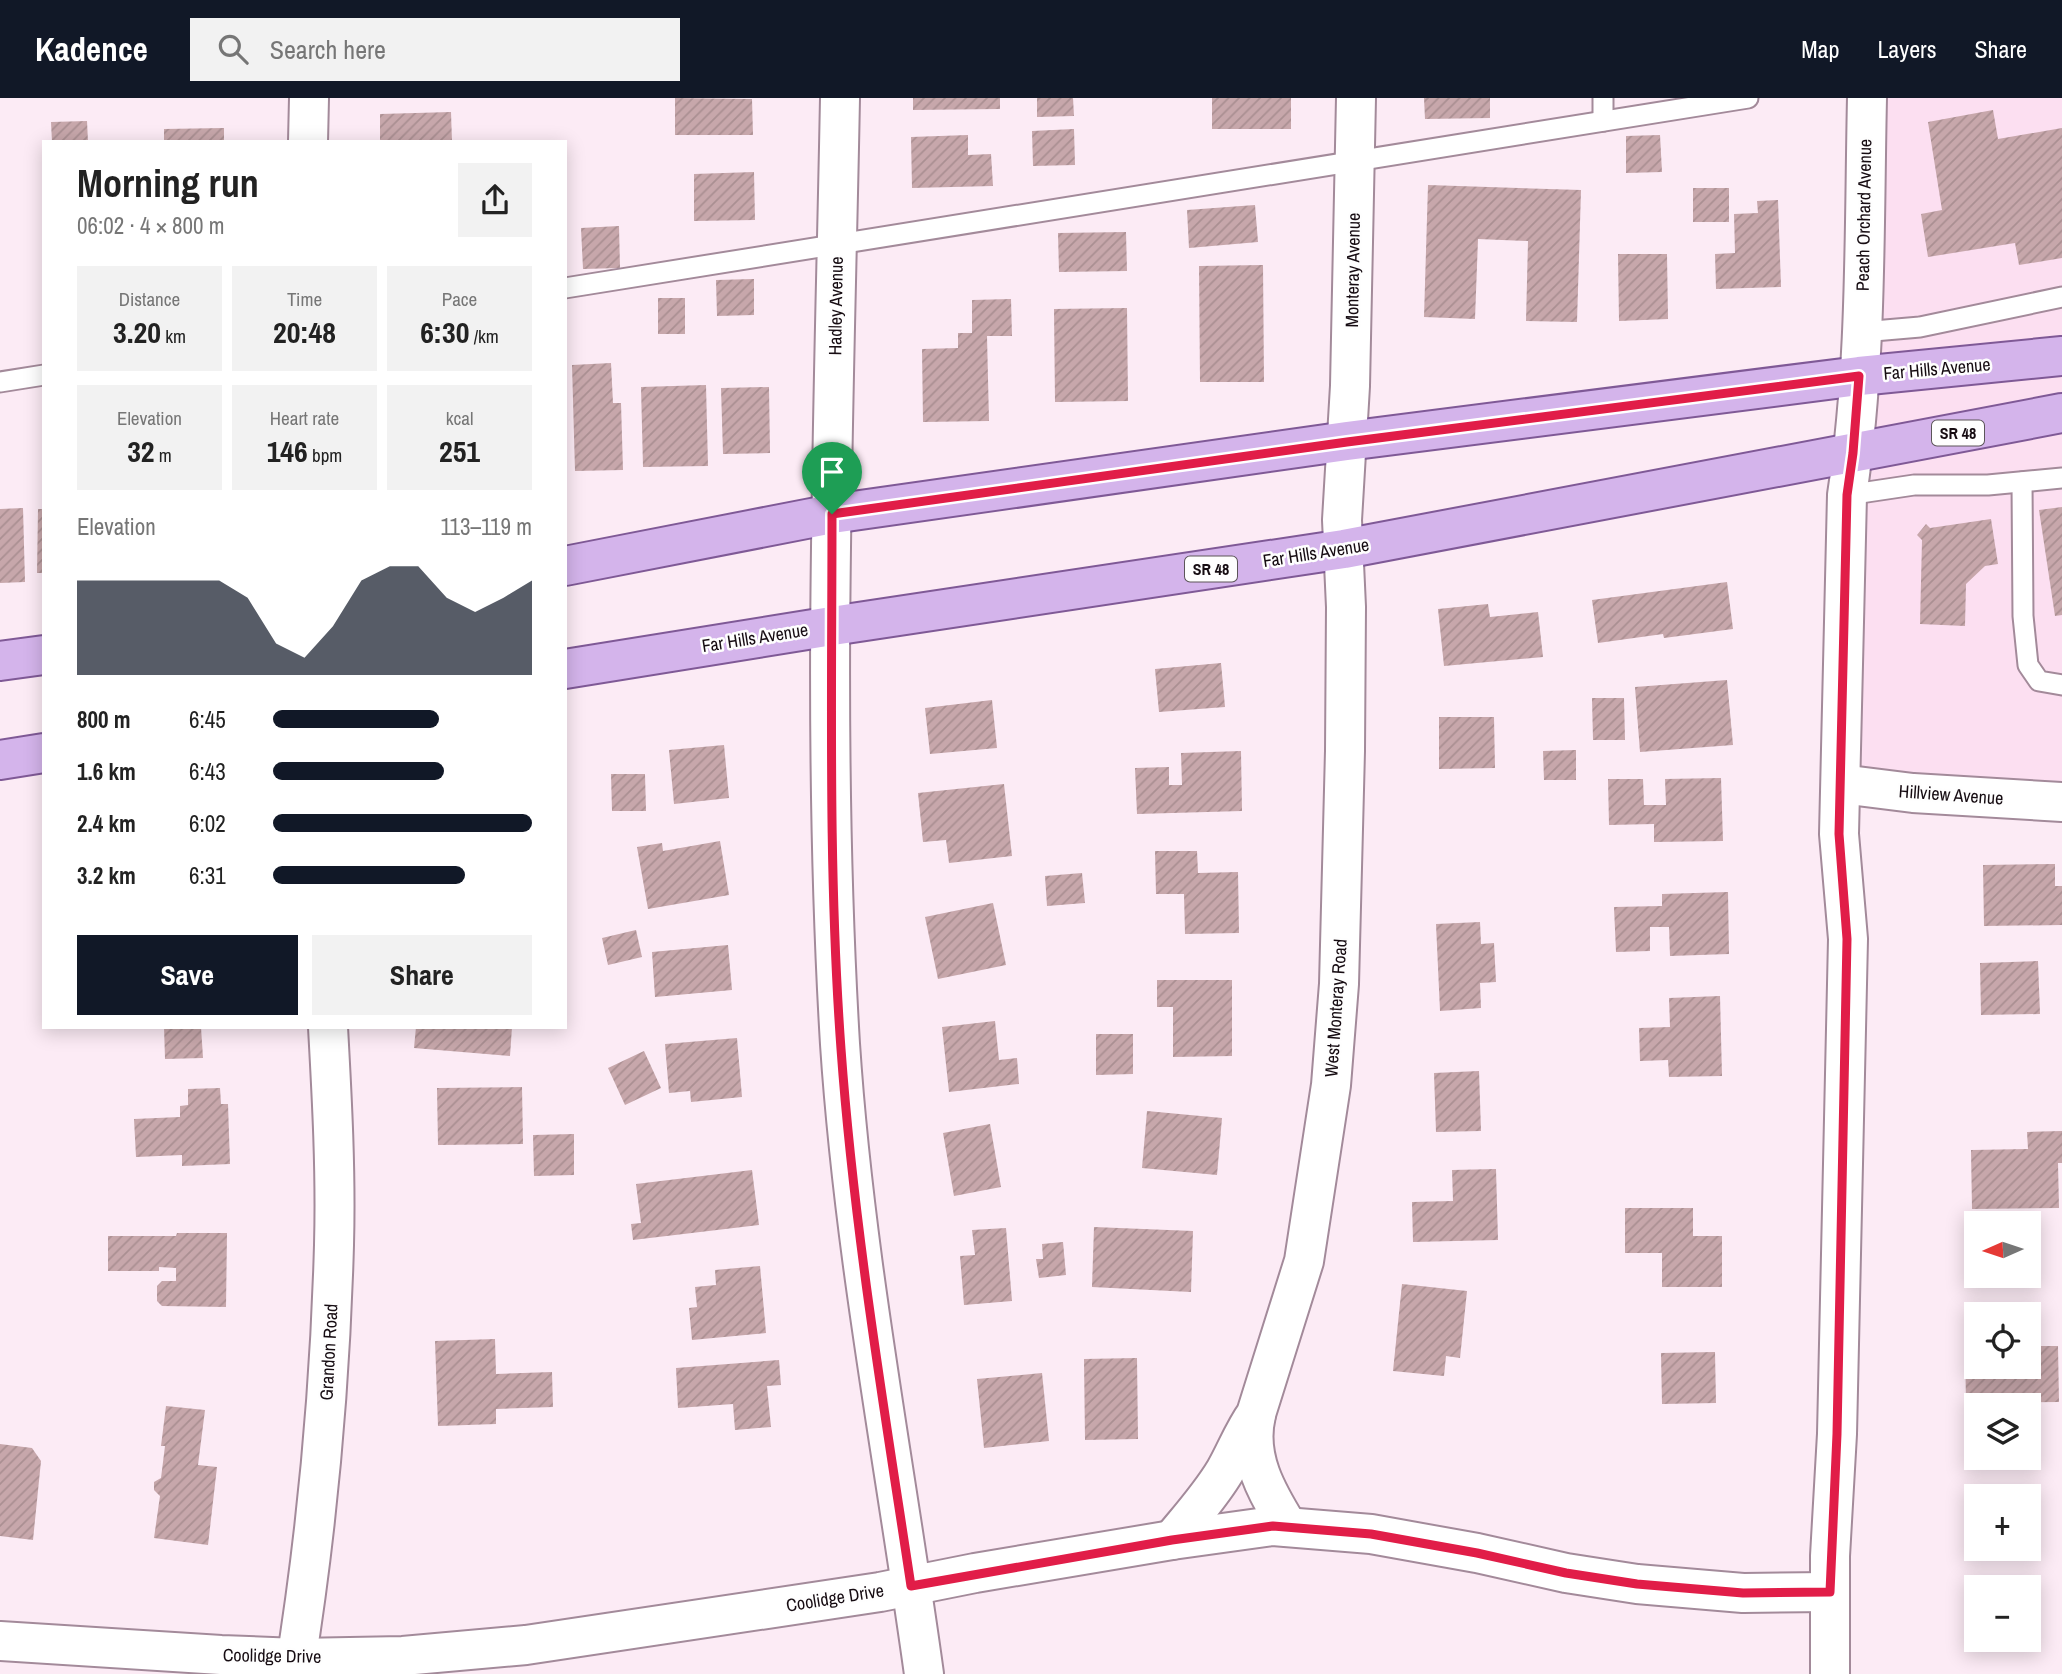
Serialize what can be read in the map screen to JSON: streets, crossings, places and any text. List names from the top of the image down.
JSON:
{
  "streets": {
    "main road": ["Far Hills Avenue", "SR 48"],
    "street": [
      "Peach Orchard Avenue",
      "Monteray Avenue",
      "Hadley Avenue",
      "Hillview Avenue",
      "West Monteray Road",
      "Grandon Road",
      "Coolidge Drive"
    ]
  },
  "crossings": [
    ["Peach Orchard Avenue", "Far Hills Avenue"],
    ["Peach Orchard Avenue", "Hillview Avenue"],
    ["Peach Orchard Avenue", "Coolidge Drive"],
    ["Monteray Avenue", "Far Hills Avenue"],
    ["Monteray Avenue", "West Monteray Road"],
    ["Hadley Avenue", "Far Hills Avenue"],
    ["Hadley Avenue", "Coolidge Drive"],
    ["Far Hills Avenue", "West Monteray Road"],
    ["West Monteray Road", "Coolidge Drive"],
    ["Grandon Road", "Coolidge Drive"]
  ],
  "north": "left",
  "page": {
    "header": "Kadence",
    "search": "Search here",
    "nav": ["Map", "Layers", "Share"],
    "heading": ["Morning run", "06:02 · 4 × 800 m"],
    "stats": [
      ["Distance", "3.20 km"],
      ["Time", "20:48"],
      ["Pace", "6:30 /km"],
      ["Elevation", "32 m"],
      ["Heart rate", "146 bpm"],
      ["kcal", "251"]
    ],
    "chart": ["Elevation", "113–119 m"],
    "list": [
      {
        "name": "800 m",
        "note": "6:45"
      },
      {
        "name": "1.6 km",
        "note": "6:43"
      },
      {
        "name": "2.4 km",
        "note": "6:02"
      },
      {
        "name": "3.2 km",
        "note": "6:31"
      }
    ],
    "buttons": ["Save", "Share"],
    "map_buttons": ["+", "−"]
  }
}
